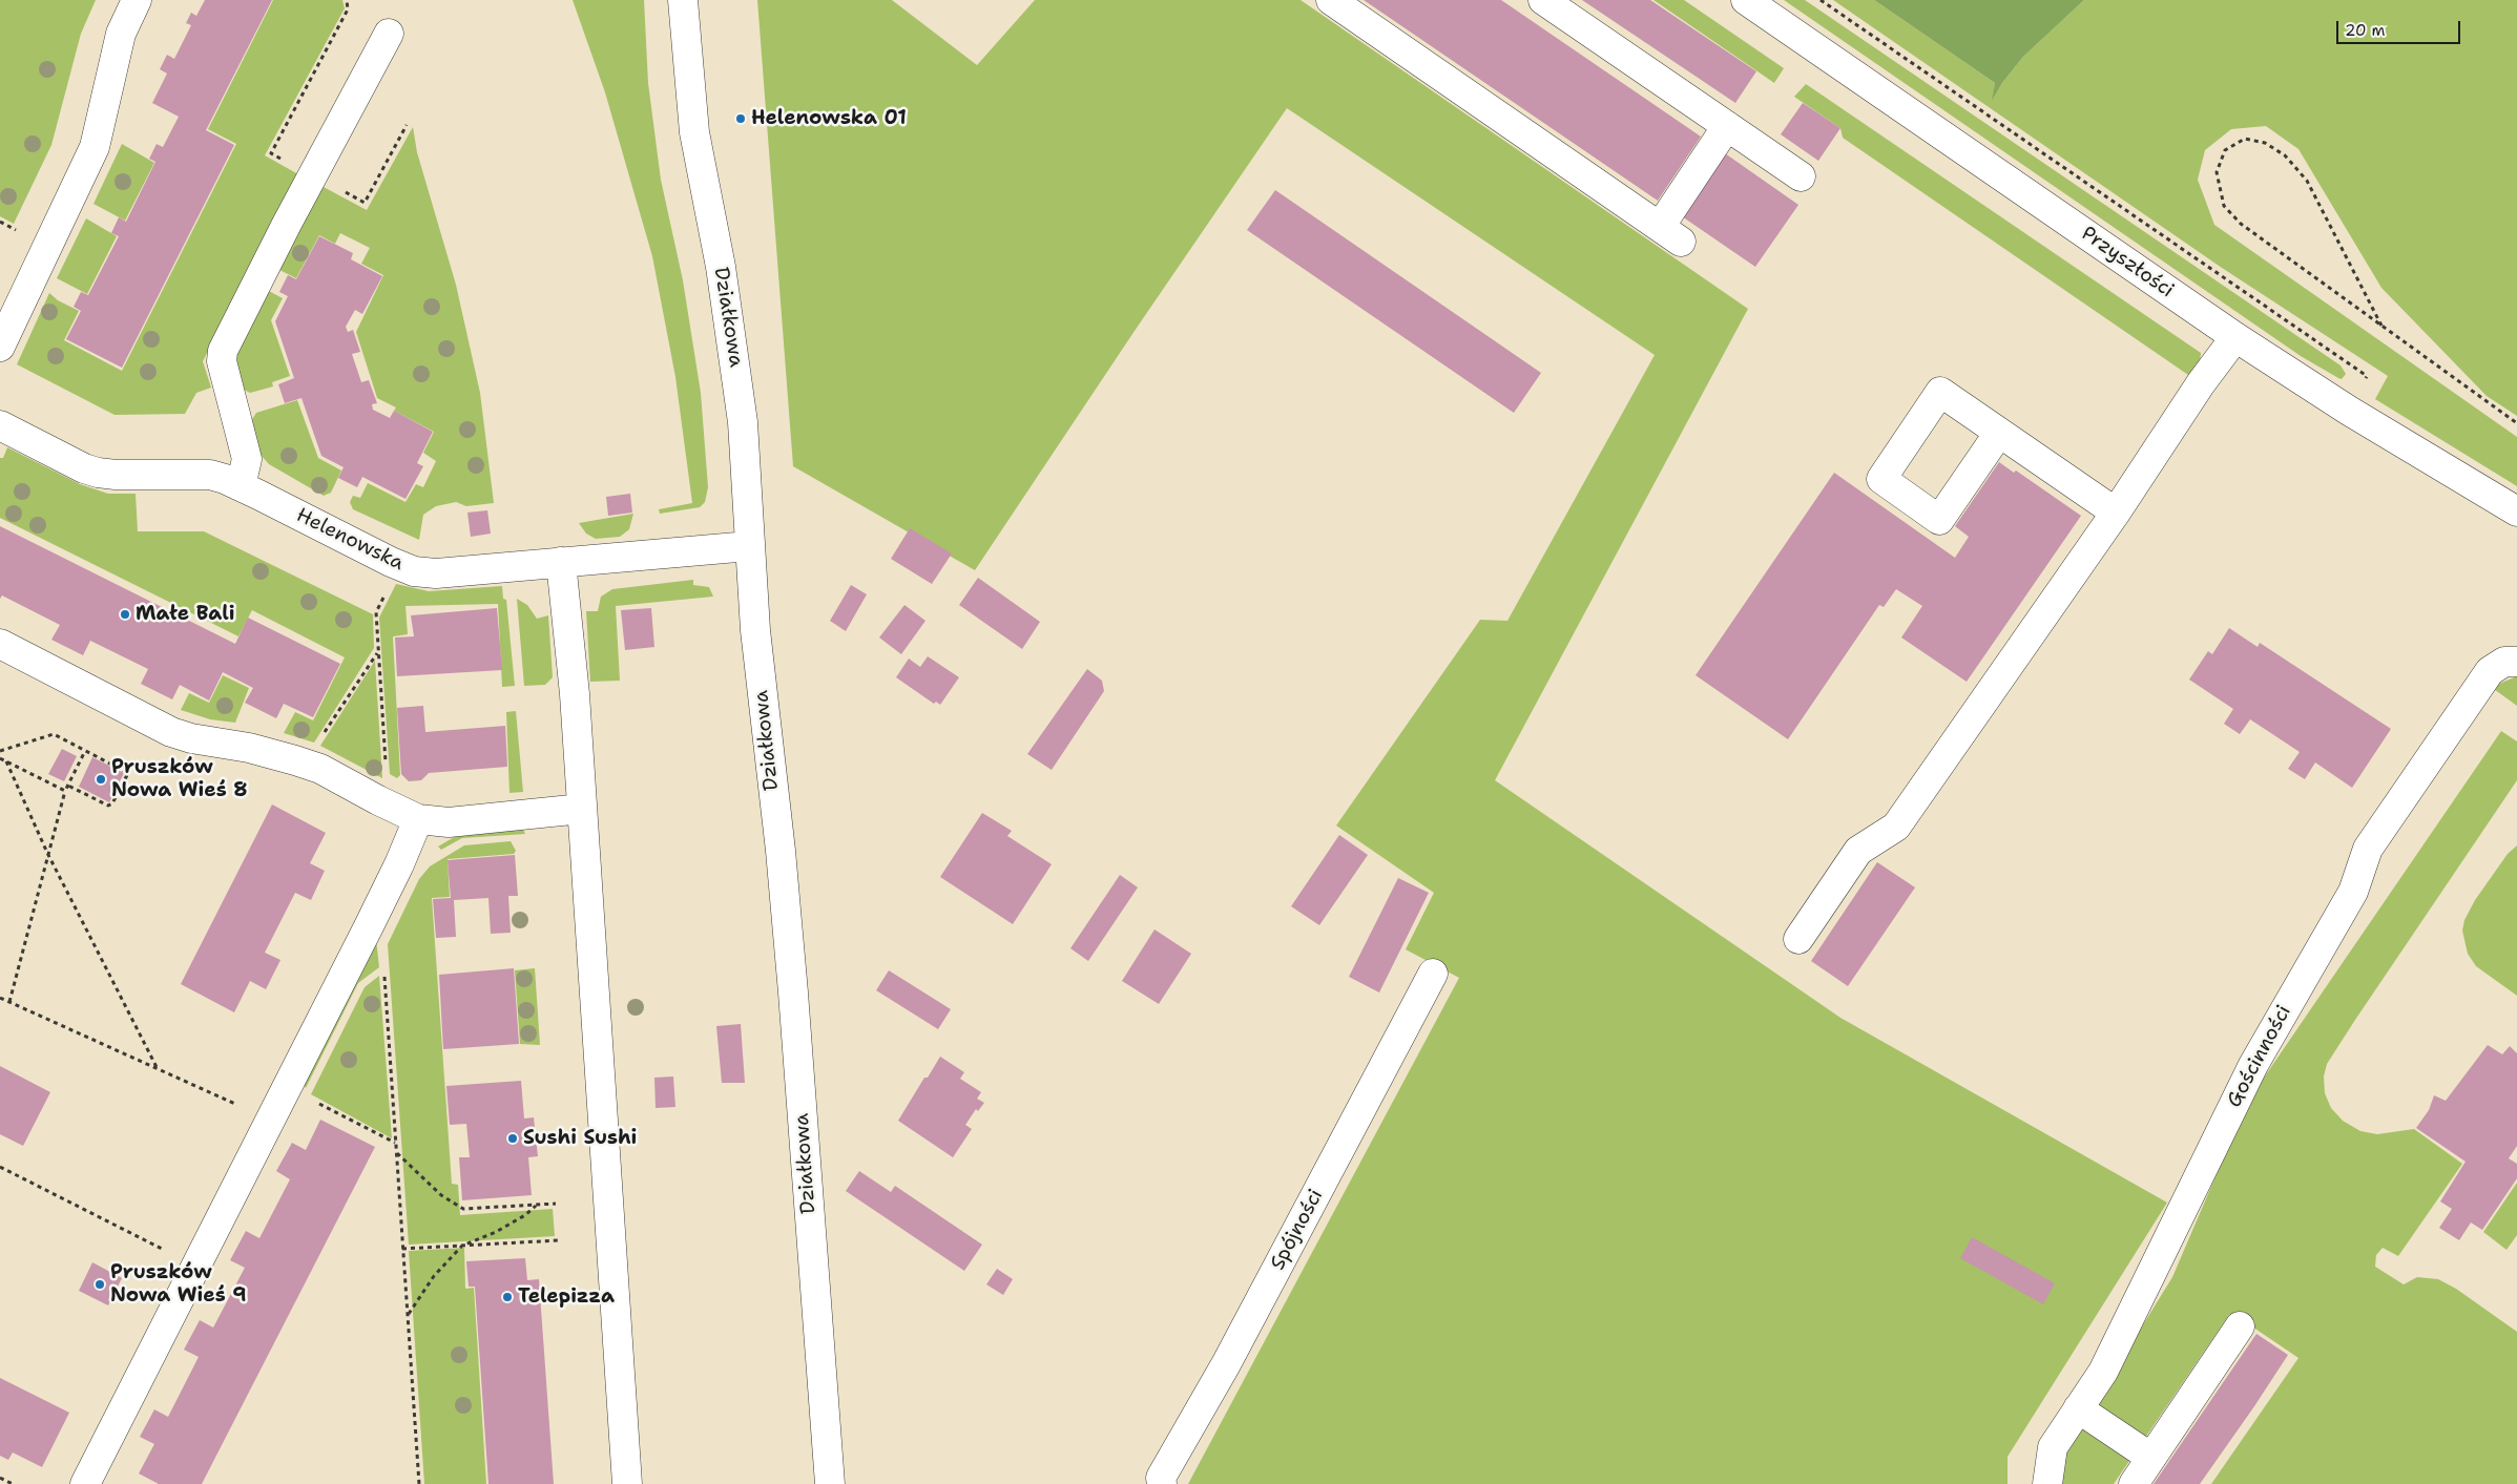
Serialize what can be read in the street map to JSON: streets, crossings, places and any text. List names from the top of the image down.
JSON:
{
  "streets": {
    "street": [
      "Przyszłości",
      "Działkowa",
      "Helenowska",
      "Gościnności",
      "Spójności"
    ]
  },
  "crossings": [
    ["Działkowa", "Helenowska"]
  ],
  "places": [
    "Helenowska 01",
    "Małe Bali",
    "Pruszków Nowa Wieś 8",
    "Sushi Sushi",
    "Pruszków Nowa Wieś 9",
    "Telepizza"
  ],
  "scale_bar": "20 m"
}
